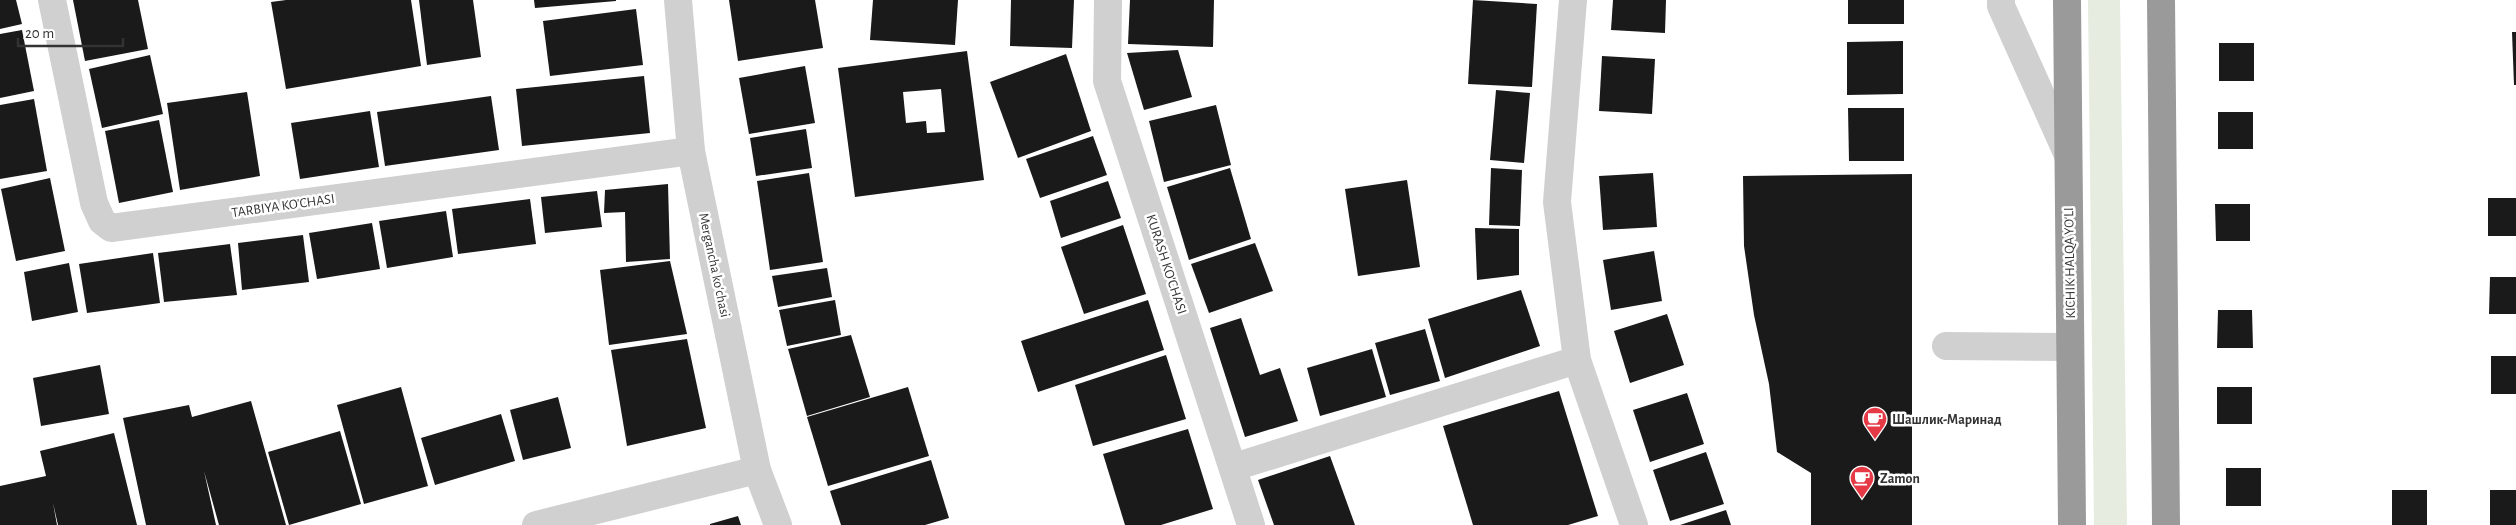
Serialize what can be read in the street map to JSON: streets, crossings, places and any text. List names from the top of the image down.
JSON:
{
  "streets": {
    "highway": ["KICHIK HALQA YO'LI"],
    "street": ["TARBIYA KO'CHASI", "KURASH KO'CHASI", "Mergancha koʻchasi"]
  },
  "crossings": [
    ["TARBIYA KO'CHASI", "Mergancha koʻchasi"]
  ],
  "places": {
    "cafe": ["Шашлик-Маринад", "Zamon"]
  },
  "scale_bar": "20 m"
}
